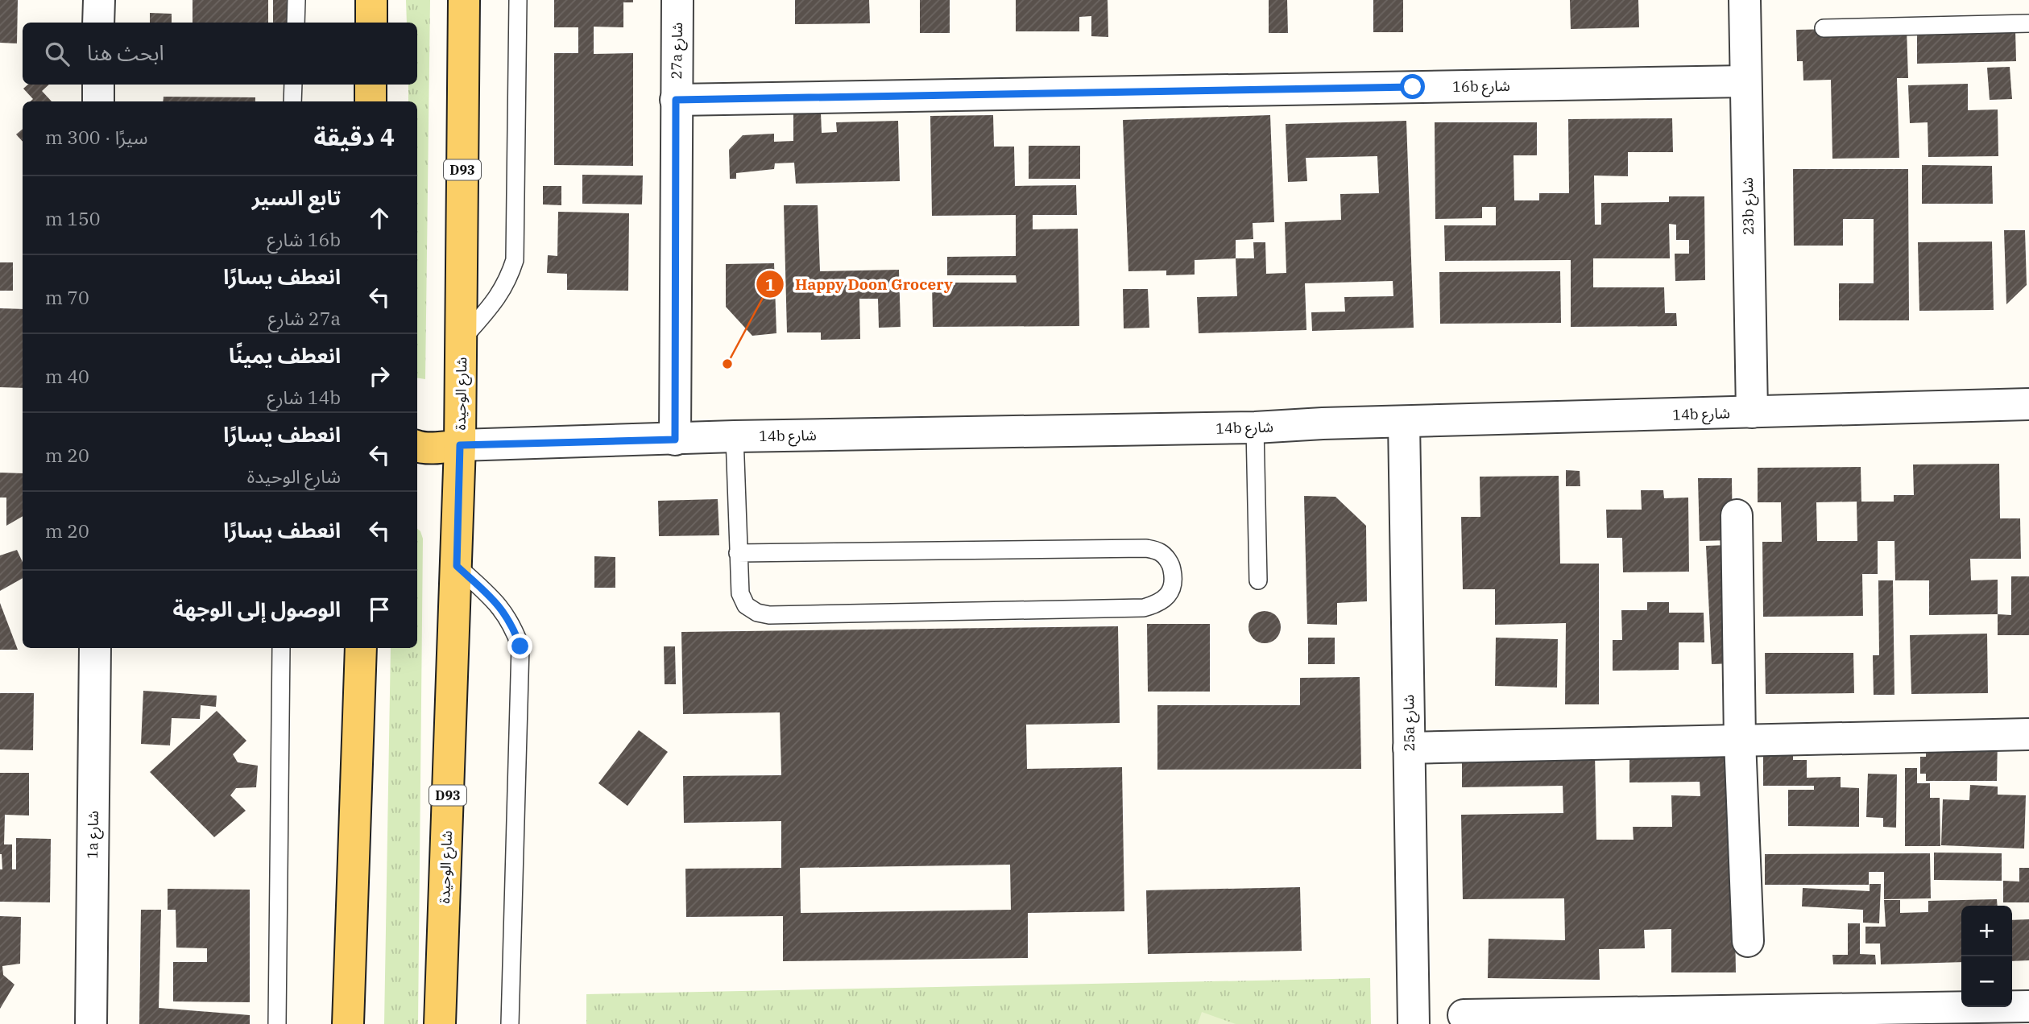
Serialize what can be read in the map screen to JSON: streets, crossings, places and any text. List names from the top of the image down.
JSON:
{
  "streets": {
    "main road": ["D93", "شارع الوحيدة"],
    "street": [
      "27a شارع",
      "16b شارع",
      "23b شارع",
      "14b شارع",
      "25a شارع",
      "1a شارع"
    ]
  },
  "crossings": [
    ["27a شارع", "16b شارع"],
    ["27a شارع", "14b شارع"],
    ["16b شارع", "23b شارع"],
    ["23b شارع", "14b شارع"],
    ["شارع الوحيدة", "14b شارع"],
    ["14b شارع", "25a شارع"]
  ],
  "places": ["Happy Doon Grocery"],
  "page": {
    "search": "ابحث هنا",
    "heading": ["4 دقيقة", "سيرًا · 300 m"],
    "list": [
      ["تابع السير", "16b شارع", "150 m"],
      ["انعطف يسارًا", "27a شارع", "70 m"],
      ["انعطف يمينًا", "14b شارع", "40 m"],
      ["انعطف يسارًا", "شارع الوحيدة", "20 m"],
      ["انعطف يسارًا", "20 m"],
      "الوصول إلى الوجهة"
    ],
    "map_buttons": ["+", "−"]
  }
}
